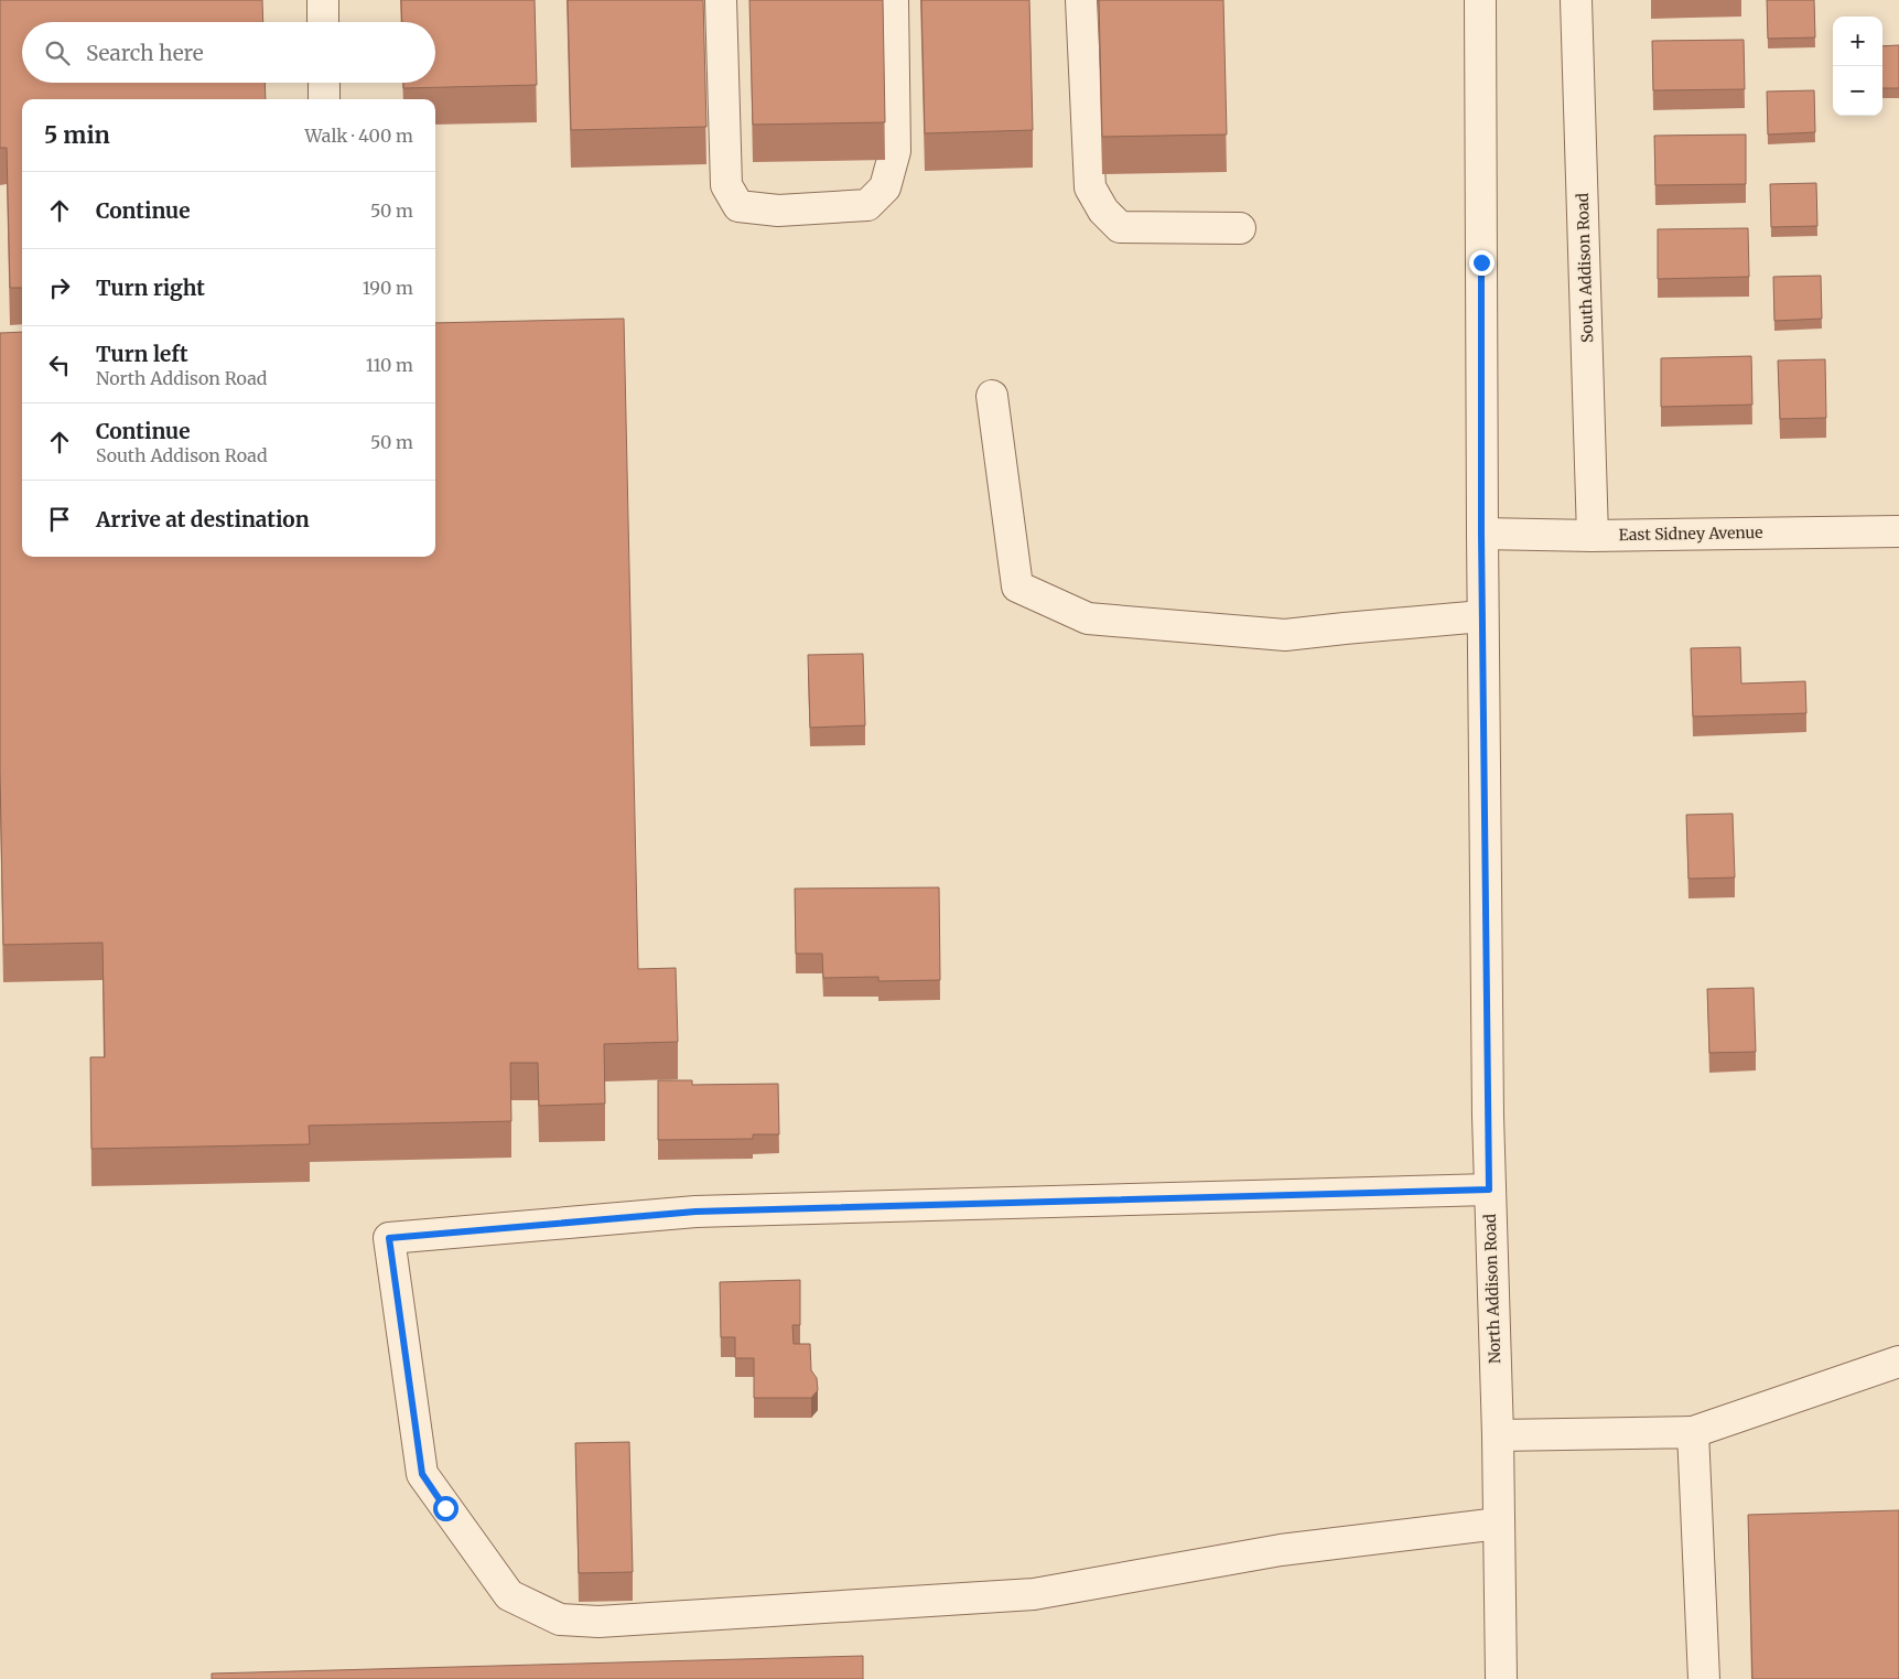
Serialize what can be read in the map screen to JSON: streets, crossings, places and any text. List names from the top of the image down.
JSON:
{
  "streets": {
    "street": ["South Addison Road", "East Sidney Avenue", "North Addison Road"]
  },
  "crossings": [
    ["South Addison Road", "East Sidney Avenue"],
    ["East Sidney Avenue", "North Addison Road"]
  ],
  "page": {
    "map_buttons": ["+", "−"],
    "search": "Search here",
    "heading": ["5 min", "Walk · 400 m"],
    "list": [
      ["Continue", "50 m"],
      ["Turn right", "190 m"],
      ["Turn left", "North Addison Road", "110 m"],
      ["Continue", "South Addison Road", "50 m"],
      "Arrive at destination"
    ]
  }
}
